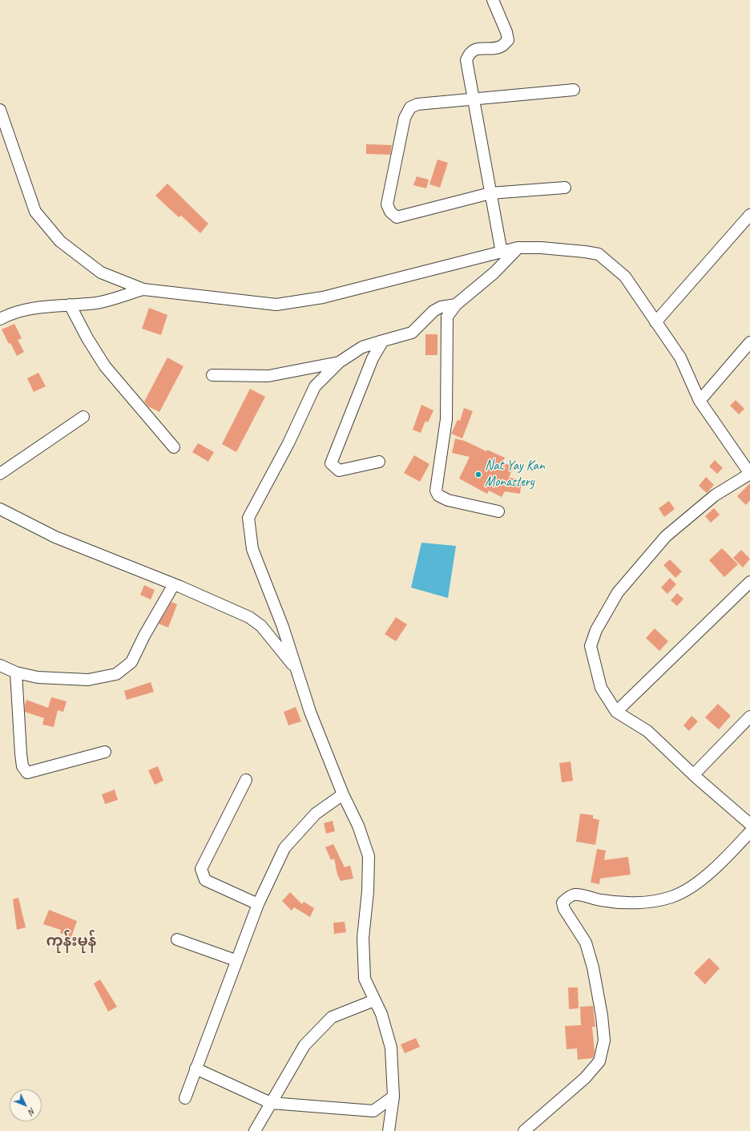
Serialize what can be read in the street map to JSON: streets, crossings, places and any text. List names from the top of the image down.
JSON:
{
  "districts": ["ကုန်းမုန်"],
  "places": ["Nat Yay Kan Monastery"],
  "north": "bottom right"
}
